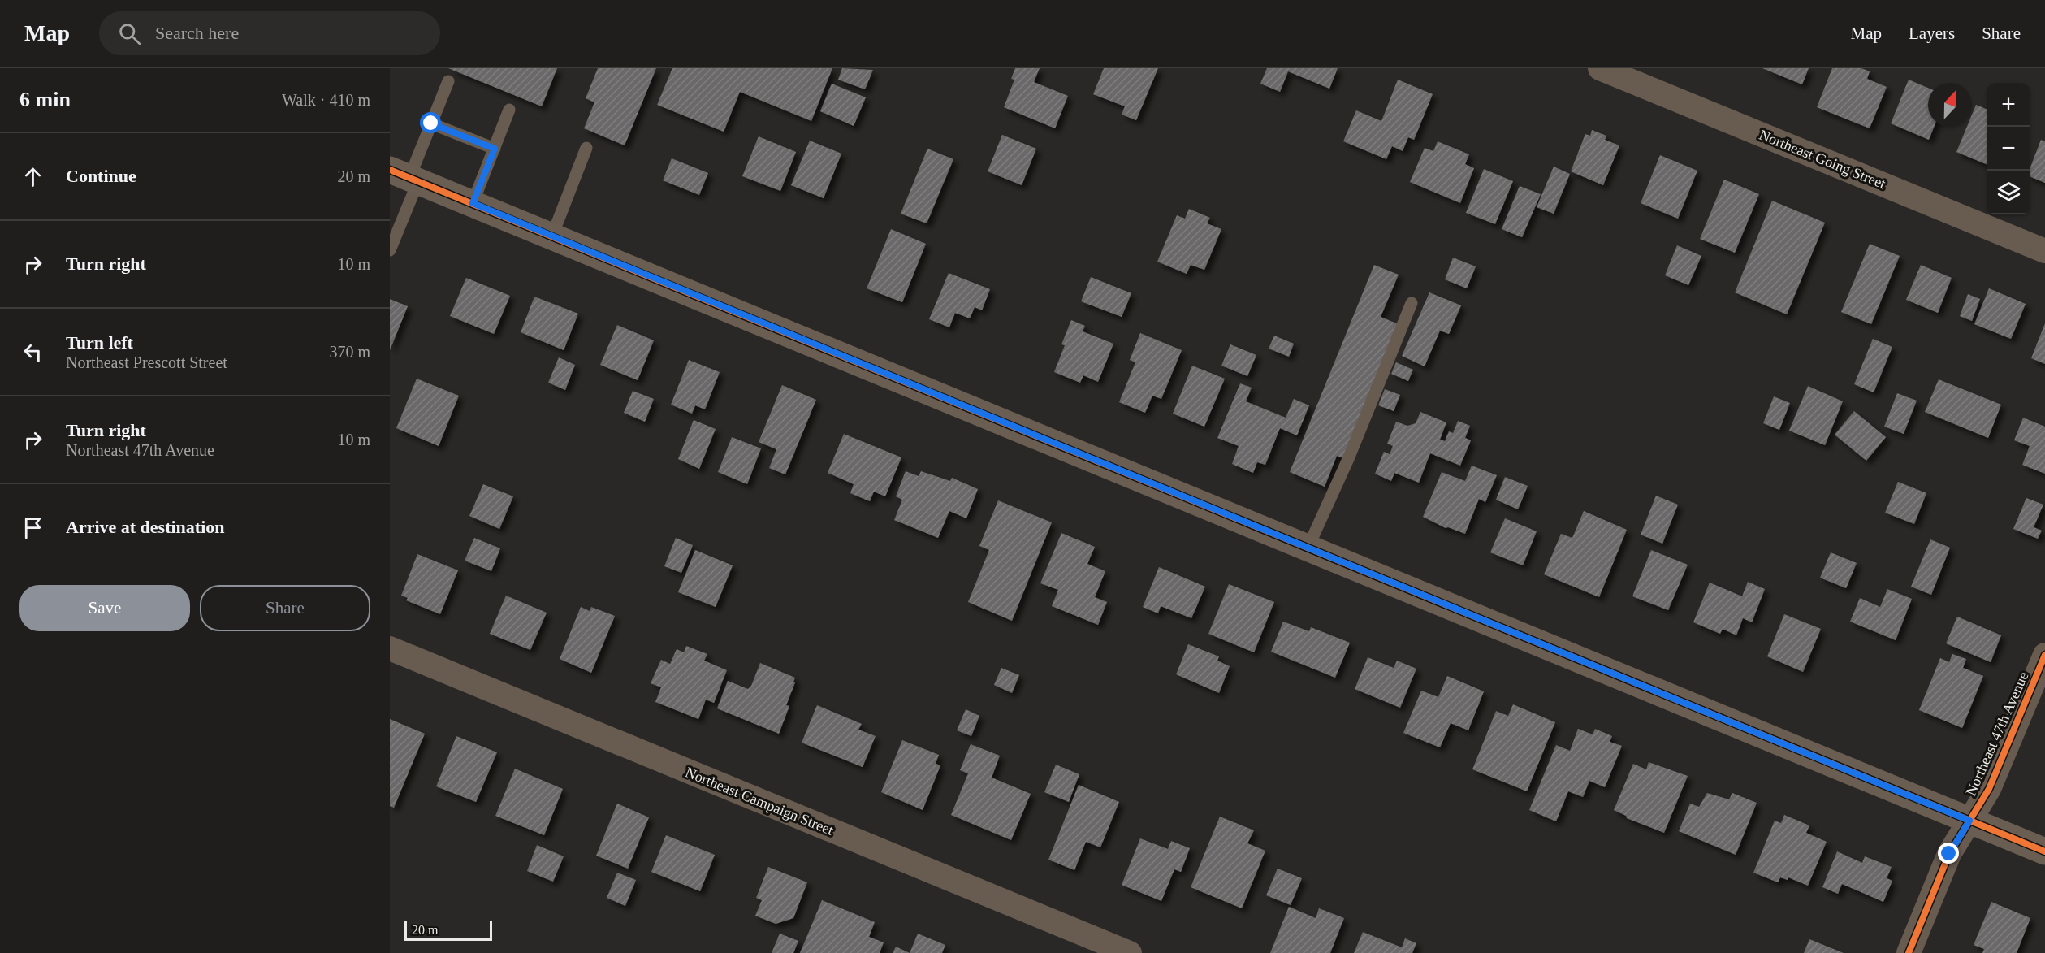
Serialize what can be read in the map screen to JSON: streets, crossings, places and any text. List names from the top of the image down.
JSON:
{
  "streets": {
    "street": ["Northeast Going Street", "Northeast 47th Avenue", "Northeast Campaign Street"]
  },
  "scale_bar": "20 m",
  "north": "top",
  "page": {
    "header": "Map",
    "search": "Search here",
    "nav": ["Map", "Layers", "Share"],
    "heading": ["6 min", "Walk · 410 m"],
    "map_buttons": ["+", "−"],
    "list": [
      ["Continue", "20 m"],
      ["Turn right", "10 m"],
      ["Turn left", "Northeast Prescott Street", "370 m"],
      ["Turn right", "Northeast 47th Avenue", "10 m"],
      "Arrive at destination"
    ],
    "buttons": ["Save", "Share"],
    "scale": "20 m"
  }
}
